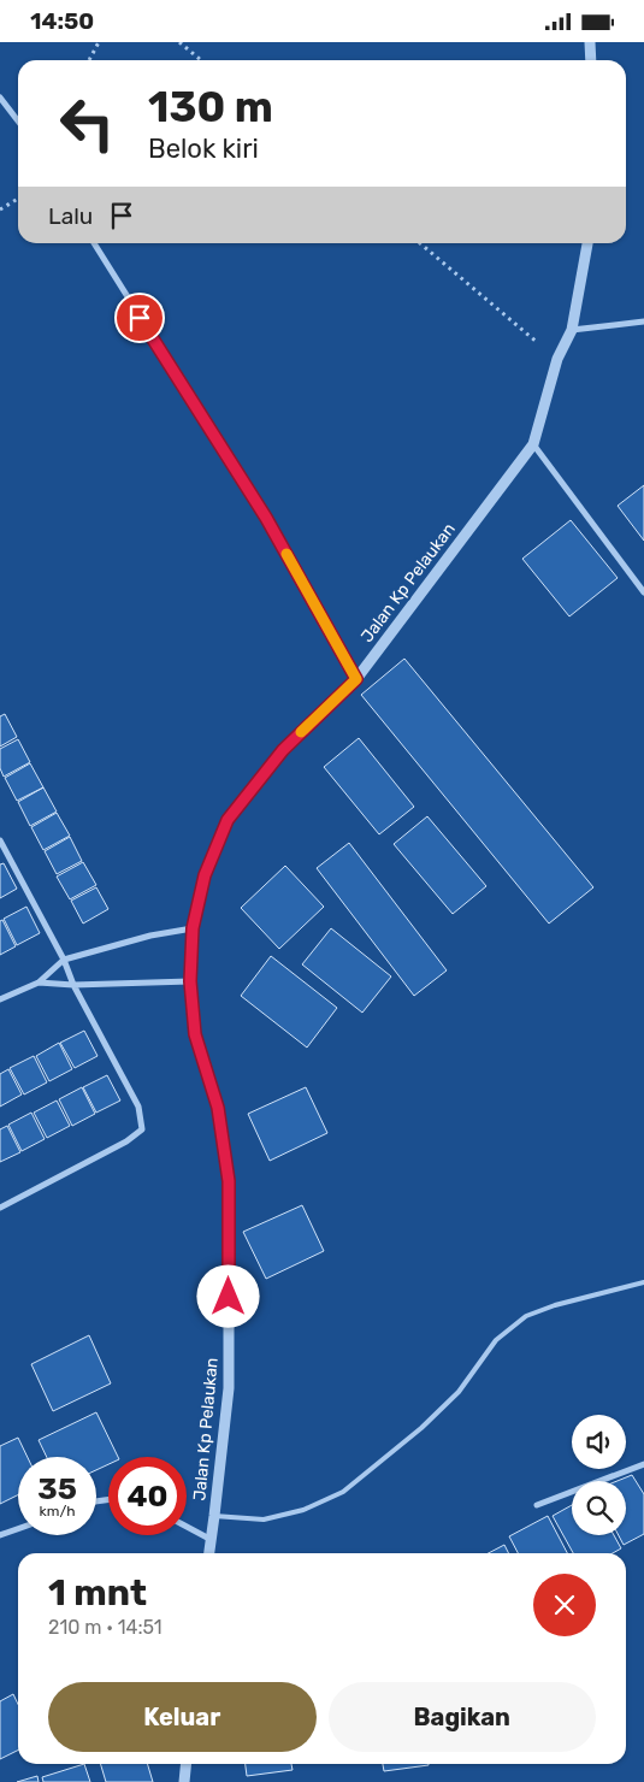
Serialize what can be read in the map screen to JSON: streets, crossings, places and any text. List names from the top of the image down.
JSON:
{
  "streets": {
    "street": ["Jalan Kp Pelaukan"]
  },
  "page": {
    "status": "14:50",
    "turn": ["130 m", "Belok kiri"],
    "then": "Lalu",
    "speed": "35 km/h",
    "limit": "40",
    "heading": ["1 mnt", "210 m · 14:51"],
    "buttons": ["Keluar", "Bagikan"]
  }
}
